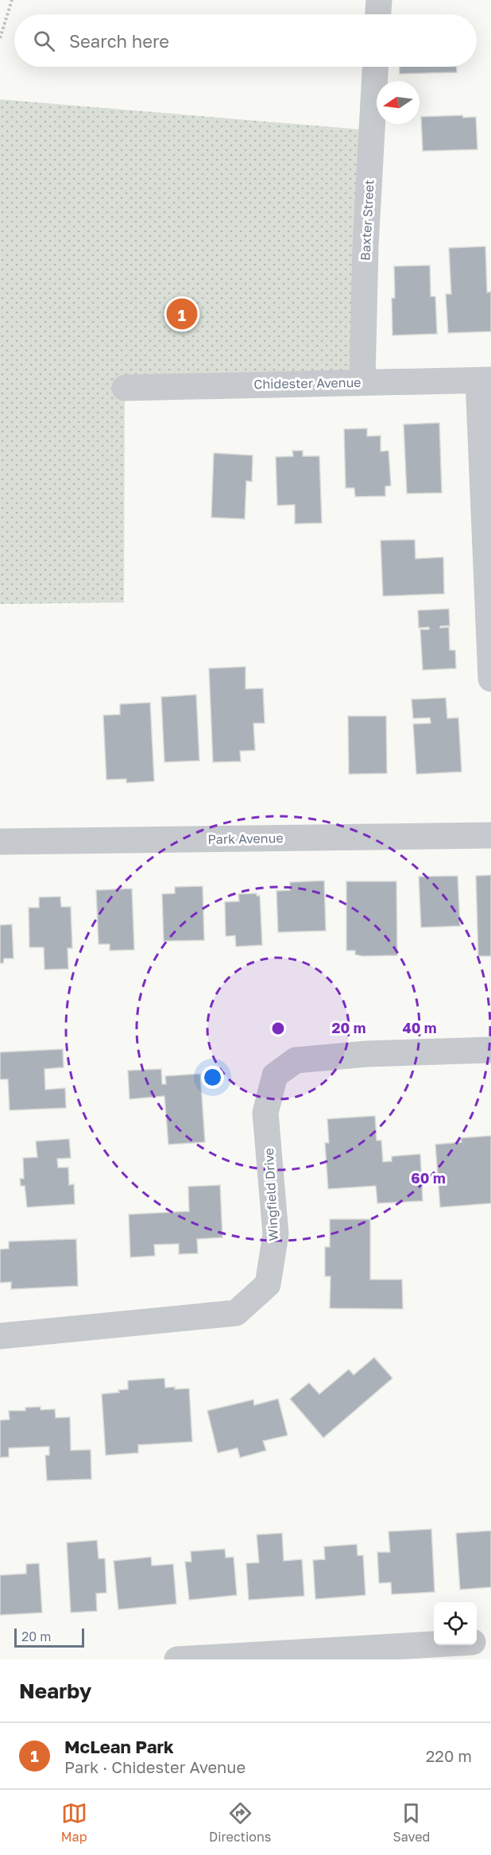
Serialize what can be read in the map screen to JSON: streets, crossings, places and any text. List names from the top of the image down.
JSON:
{
  "streets": {
    "street": [
      "Baxter Street",
      "Chidester Avenue",
      "Park Avenue",
      "Wingfield Drive"
    ]
  },
  "crossings": [
    ["Baxter Street", "Chidester Avenue"]
  ],
  "scale_bar": "20 m",
  "north": "left",
  "page": {
    "search": "Search here",
    "pins": "1",
    "scale": "20 m",
    "heading": "Nearby",
    "list": [
      {
        "mark": "1",
        "name": "McLean Park",
        "note": "Park · Chidester Avenue",
        "value": "220 m"
      }
    ],
    "nav": ["Map", "Directions", "Saved"]
  },
  "rings": ["20 m", "40 m", "60 m"]
}
